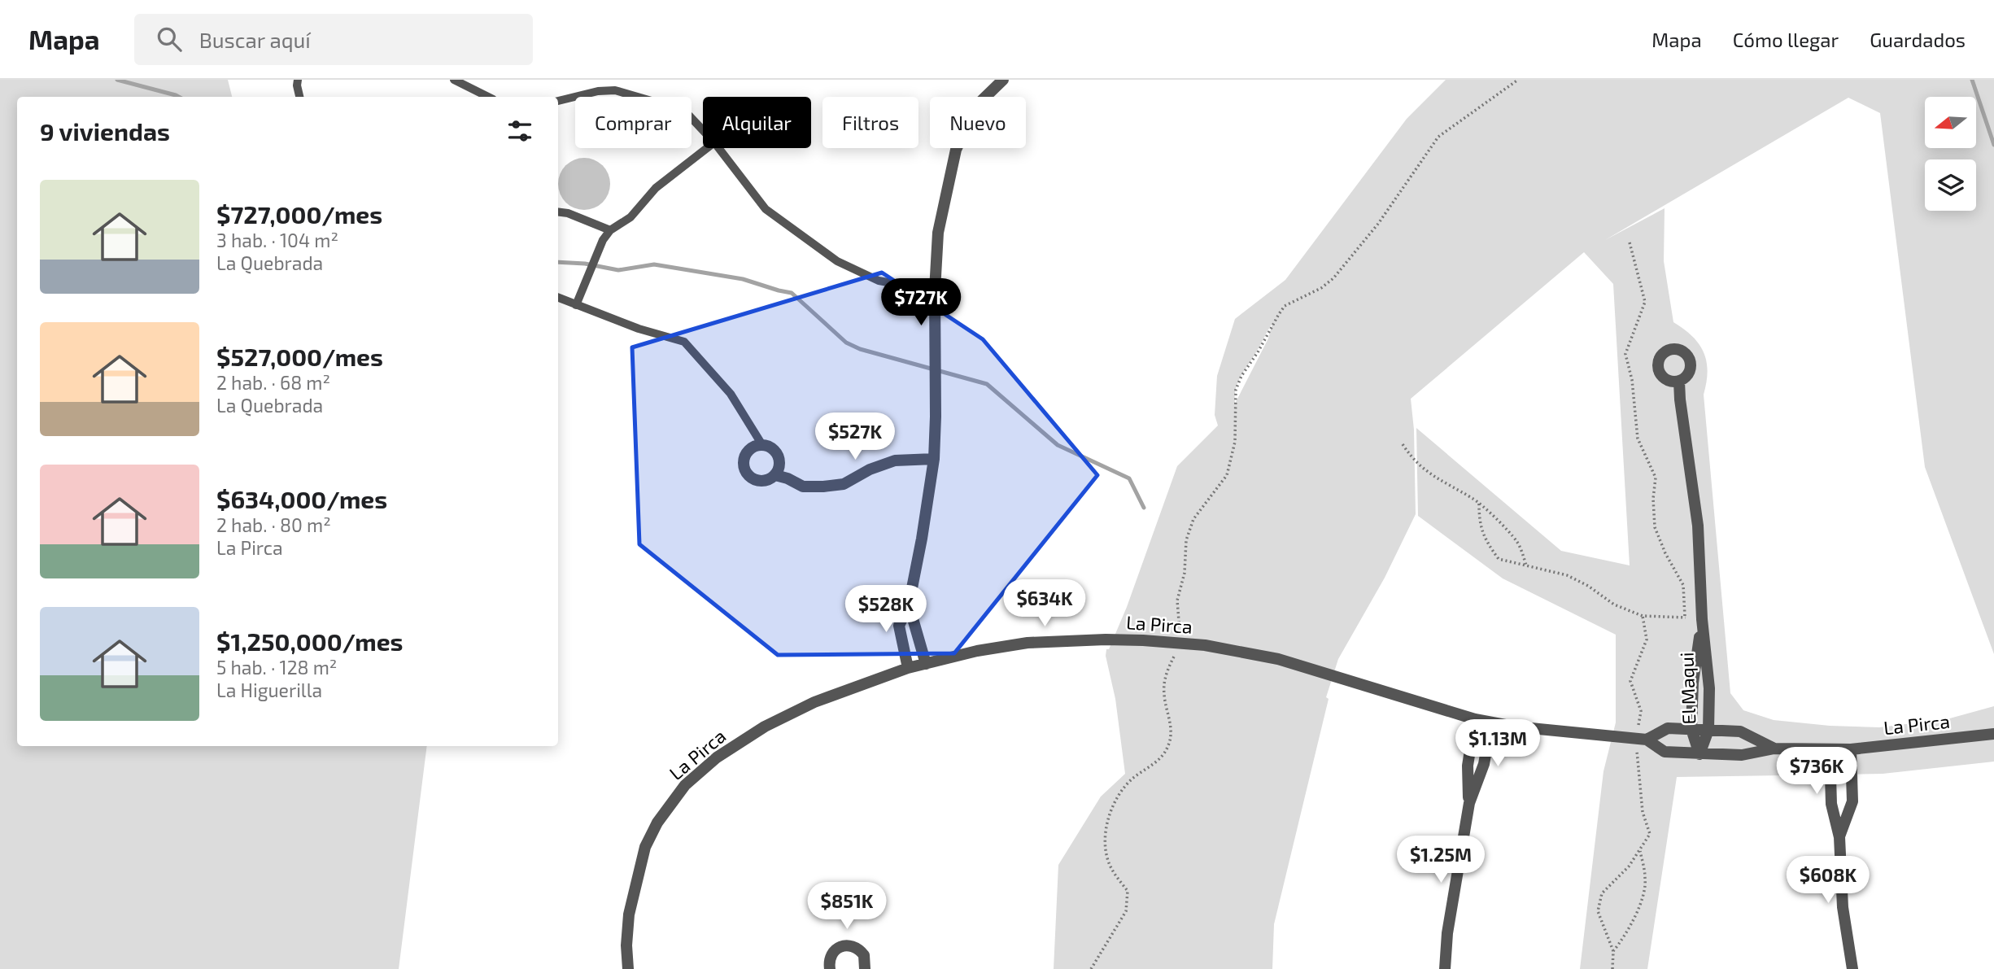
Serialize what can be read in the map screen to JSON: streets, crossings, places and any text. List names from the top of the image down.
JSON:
{
  "streets": {
    "street": ["La Pirca", "El Maqui"]
  },
  "crossings": [
    ["La Pirca", "El Maqui"]
  ],
  "north": "left",
  "page": {
    "header": "Mapa",
    "search": "Buscar aquí",
    "nav": ["Mapa", "Cómo llegar", "Guardados"],
    "chip": [
      "Comprar",
      "Alquilar",
      "Filtros",
      "Nuevo"
    ],
    "heading": "9 viviendas",
    "list": [
      {
        "name": "$727,000/mes",
        "note": "3 hab. · 104 m² · La Quebrada"
      },
      {
        "name": "$527,000/mes",
        "note": "2 hab. · 68 m² · La Quebrada"
      },
      {
        "name": "$634,000/mes",
        "note": "2 hab. · 80 m² · La Pirca"
      },
      {
        "name": "$1,250,000/mes",
        "note": "5 hab. · 128 m² · La Higuerilla"
      }
    ],
    "price": [
      "$727K",
      "$527K",
      "$634K",
      "$528K",
      "$1.13M",
      "$736K",
      "$1.25M",
      "$608K",
      "$851K"
    ]
  }
}
